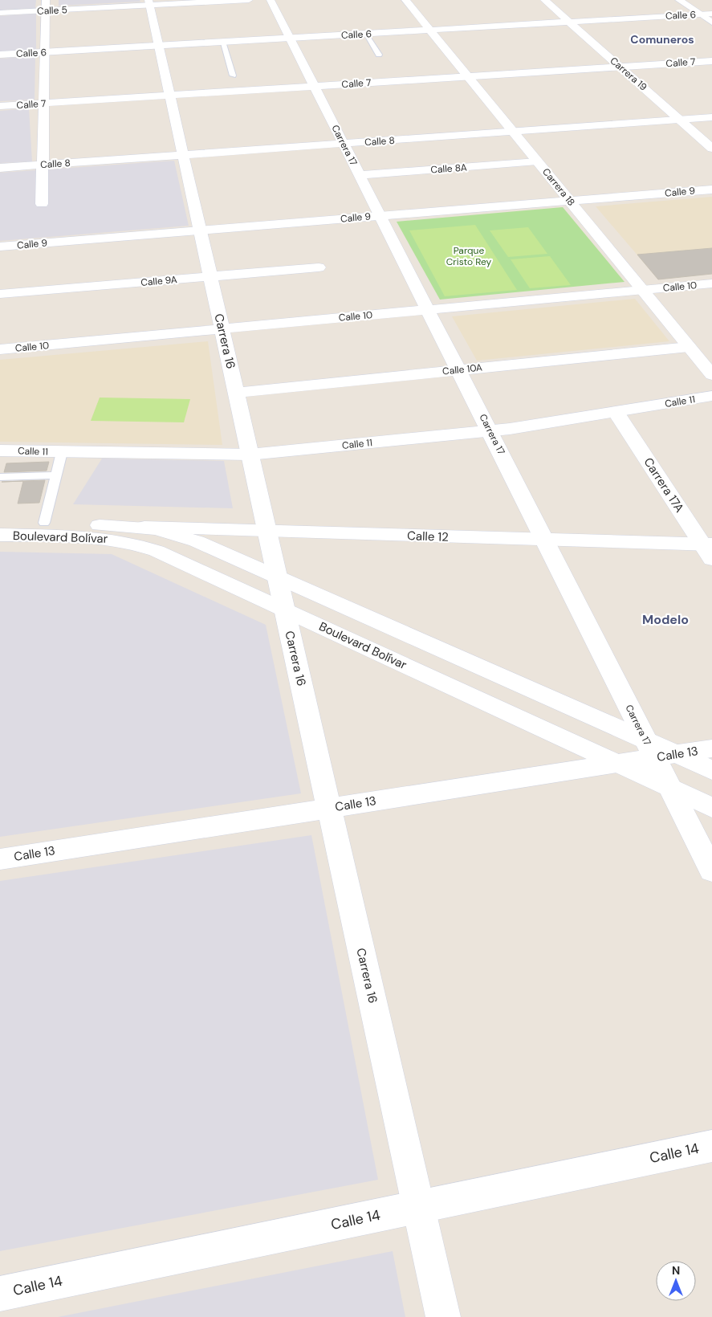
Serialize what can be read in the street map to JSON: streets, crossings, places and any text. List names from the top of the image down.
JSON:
{
  "streets": {
    "street": [
      "Calle 5",
      "Calle 6",
      "Calle 7",
      "Carrera 19",
      "Calle 8",
      "Carrera 17",
      "Calle 8A",
      "Carrera 18",
      "Calle 9",
      "Calle 9A",
      "Calle 10",
      "Carrera 16",
      "Calle 10A",
      "Calle 11",
      "Carrera 17A",
      "Calle 12",
      "Boulevard Bolívar",
      "Calle 13",
      "Calle 14"
    ]
  },
  "crossings": [
    ["Calle 5", "Carrera 16"],
    ["Calle 6", "Carrera 19"],
    ["Calle 6", "Carrera 17"],
    ["Calle 6", "Carrera 18"],
    ["Calle 6", "Carrera 16"],
    ["Calle 7", "Carrera 19"],
    ["Calle 7", "Carrera 17"],
    ["Calle 7", "Carrera 18"],
    ["Calle 7", "Carrera 16"],
    ["Carrera 19", "Calle 8"],
    ["Calle 8", "Carrera 17"],
    ["Calle 8", "Carrera 18"],
    ["Calle 8", "Carrera 16"],
    ["Carrera 17", "Calle 8A"],
    ["Carrera 17", "Calle 9"],
    ["Carrera 17", "Calle 10"],
    ["Carrera 17", "Calle 10A"],
    ["Carrera 17", "Calle 11"],
    ["Carrera 17", "Calle 12"],
    ["Carrera 17", "Boulevard Bolívar"],
    ["Carrera 17", "Calle 13"],
    ["Calle 8A", "Carrera 18"],
    ["Carrera 18", "Calle 9"],
    ["Carrera 18", "Calle 10"],
    ["Carrera 18", "Calle 10A"],
    ["Calle 9", "Carrera 16"],
    ["Calle 9A", "Carrera 16"],
    ["Calle 10", "Carrera 16"],
    ["Carrera 16", "Calle 10A"],
    ["Carrera 16", "Calle 11"],
    ["Carrera 16", "Calle 12"],
    ["Carrera 16", "Boulevard Bolívar"],
    ["Carrera 16", "Calle 13"],
    ["Carrera 16", "Calle 14"],
    ["Calle 11", "Carrera 17A"],
    ["Carrera 17A", "Calle 12"],
    ["Calle 12", "Boulevard Bolívar"],
    ["Boulevard Bolívar", "Calle 13"]
  ],
  "districts": ["Comuneros", "Modelo"],
  "parks": ["Parque Cristo Rey"],
  "north": "top"
}
